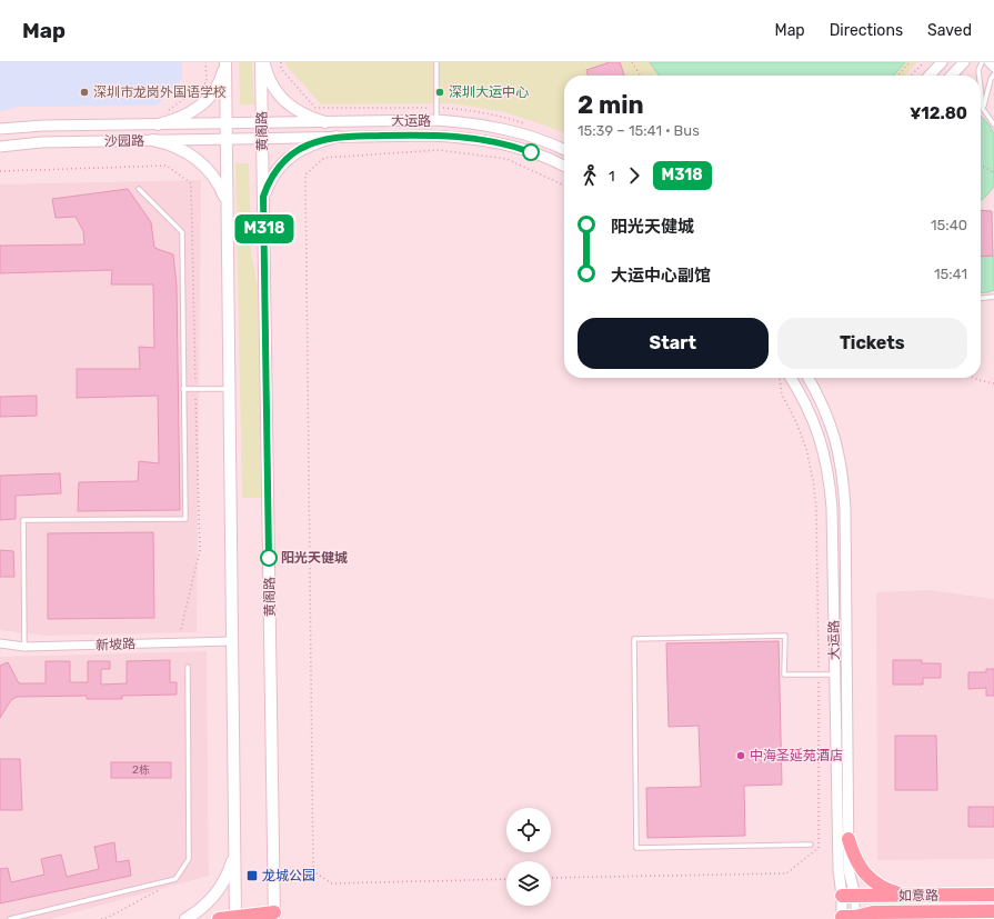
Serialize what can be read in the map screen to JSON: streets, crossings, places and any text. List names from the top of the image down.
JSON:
{
  "streets": {
    "main road": ["黄阁路", "如意路"],
    "street": ["大运路", "沙园路", "新坡路"]
  },
  "crossings": [
    ["大运路", "黄阁路"],
    ["大运路", "沙园路"],
    ["大运路", "如意路"]
  ],
  "places": {
    "other": [
      "深圳市龙岗外国语学校",
      "深圳大运中心",
      "阳光天健城",
      "中海圣延苑酒店"
    ],
    "transit": ["龙城公园"]
  },
  "lines": ["bus line M318"],
  "house_numbers": ["2栋"],
  "page": {
    "header": "Map",
    "nav": ["Map", "Directions", "Saved"],
    "on_map": "M318",
    "heading": ["2 min", "15:39 – 15:41 · Bus", "¥12.80"],
    "legs": ["1", "M318"],
    "list": [
      {
        "name": "阳光天健城",
        "value": "15:40"
      },
      {
        "name": "大运中心副馆",
        "value": "15:41"
      }
    ],
    "buttons": ["Start", "Tickets"]
  }
}
